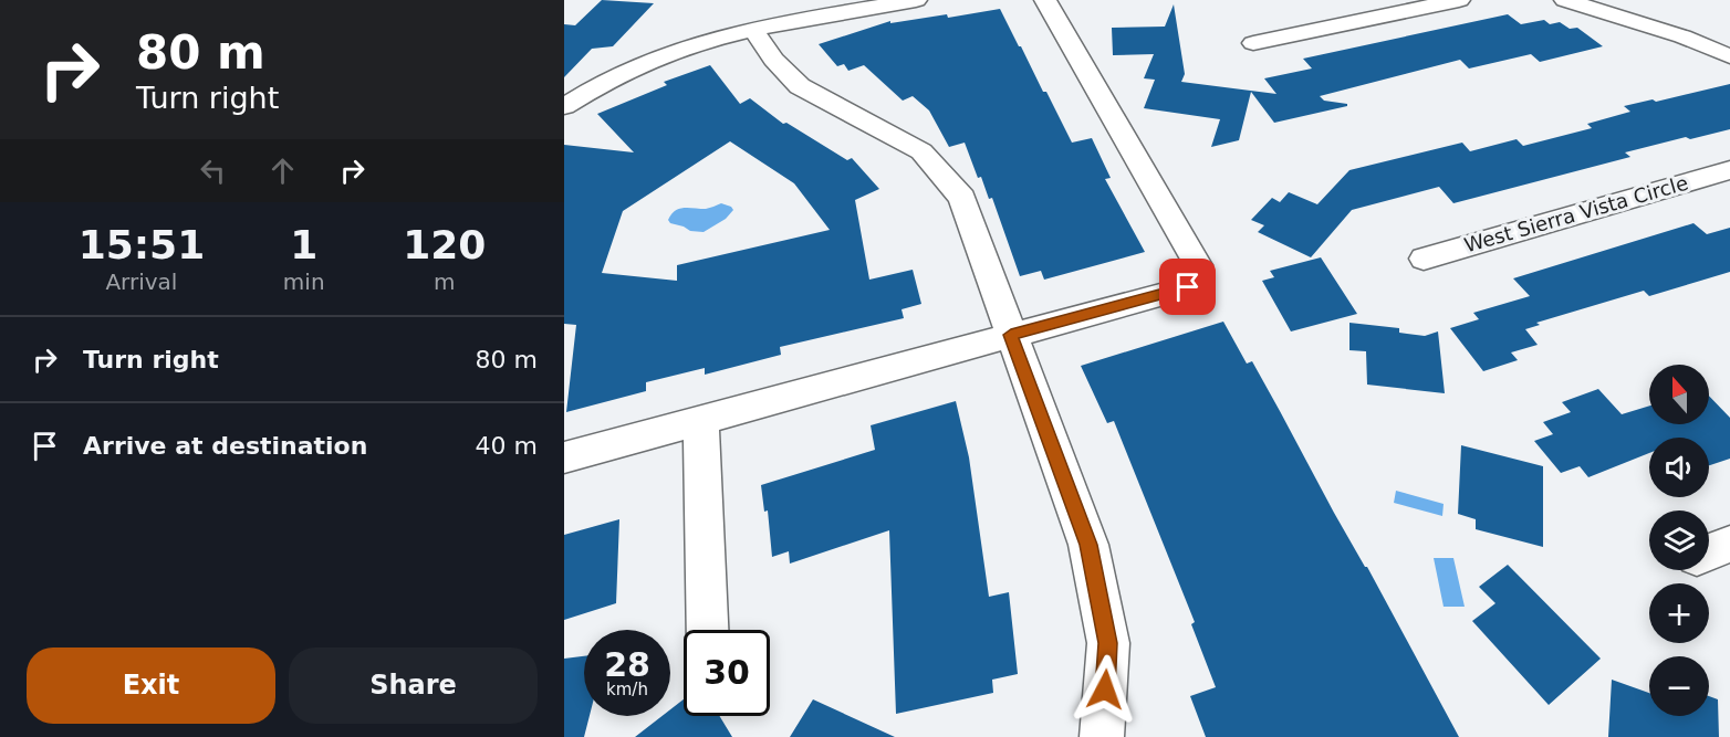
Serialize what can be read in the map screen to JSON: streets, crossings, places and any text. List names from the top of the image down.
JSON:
{
  "streets": {
    "street": ["West Sierra Vista Circle"]
  },
  "north": "top",
  "page": {
    "turn": ["80 m", "Turn right"],
    "eta": [
      "15:51",
      "Arrival",
      "1",
      "min",
      "120",
      "m"
    ],
    "list": [
      {
        "name": "Turn right",
        "value": "80 m"
      },
      {
        "name": "Arrive at destination",
        "value": "40 m"
      }
    ],
    "map_buttons": ["+", "−"],
    "speed": "28 km/h",
    "limit": "30",
    "buttons": ["Exit", "Share"]
  }
}
